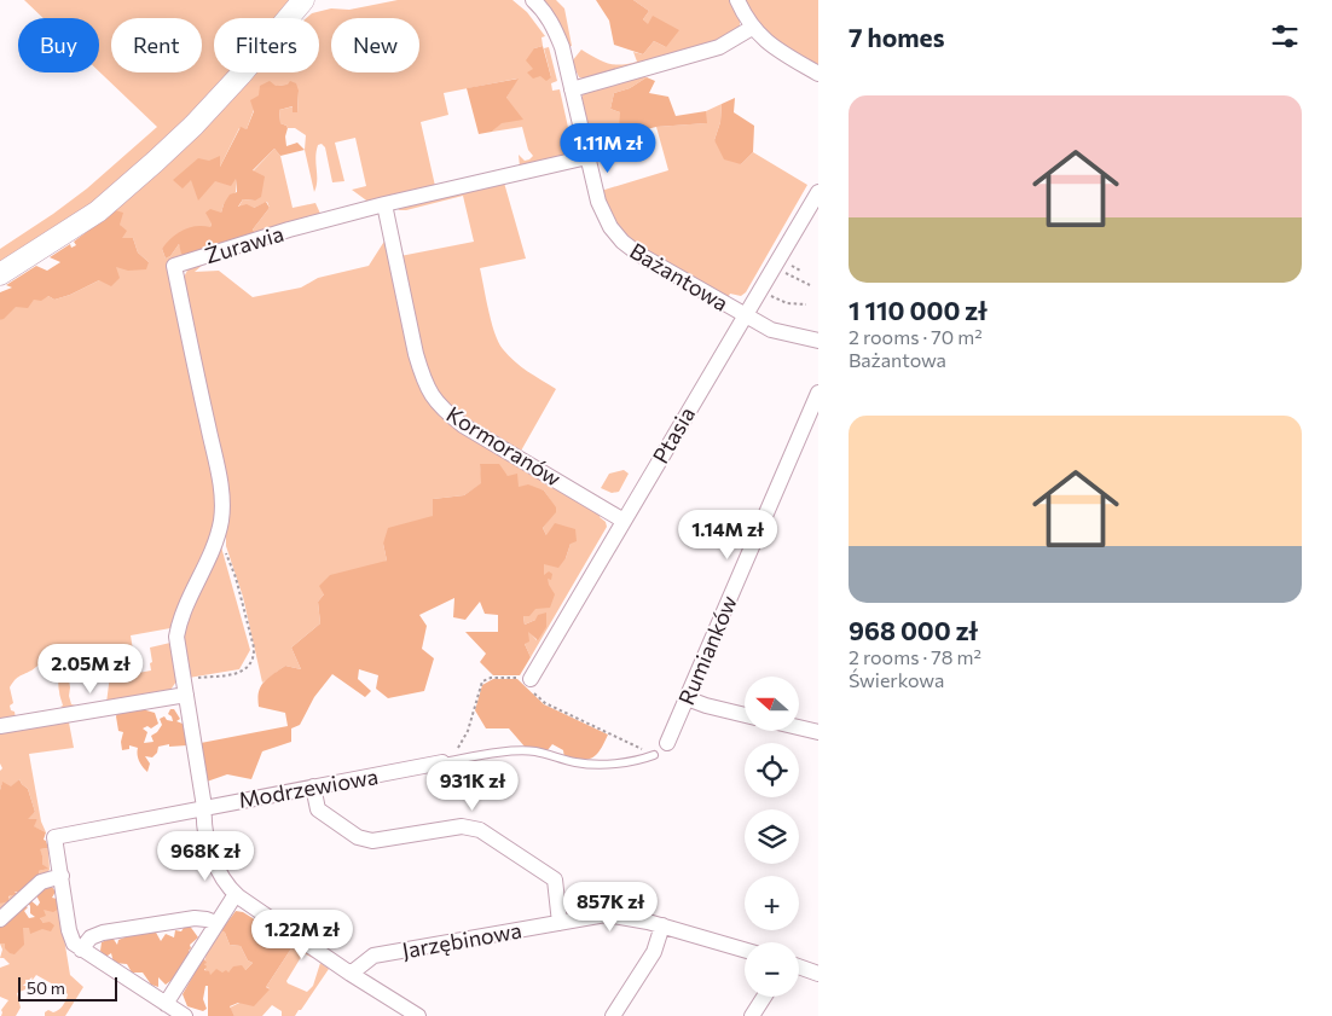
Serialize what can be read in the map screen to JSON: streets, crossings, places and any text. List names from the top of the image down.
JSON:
{
  "streets": {
    "street": [
      "Żurawia",
      "Bażantowa",
      "Ptasia",
      "Kormoranów",
      "Rumianków",
      "Modrzewiowa",
      "Jarzębinowa"
    ]
  },
  "crossings": [
    ["Żurawia", "Bażantowa"],
    ["Żurawia", "Kormoranów"],
    ["Bażantowa", "Ptasia"],
    ["Ptasia", "Kormoranów"]
  ],
  "scale_bar": "50 m",
  "north": "left",
  "page": {
    "heading": "7 homes",
    "chip": [
      "Buy",
      "Rent",
      "Filters",
      "New"
    ],
    "list": [
      {
        "name": "1 110 000 zł",
        "note": "2 rooms · 70 m² · Bażantowa"
      },
      {
        "name": "968 000 zł",
        "note": "2 rooms · 78 m² · Świerkowa"
      }
    ],
    "price": [
      "1.11M zł",
      "1.14M zł",
      "2.05M zł",
      "931K zł",
      "968K zł",
      "857K zł",
      "1.22M zł"
    ],
    "map_buttons": ["+", "−"],
    "scale": "50 m"
  }
}
